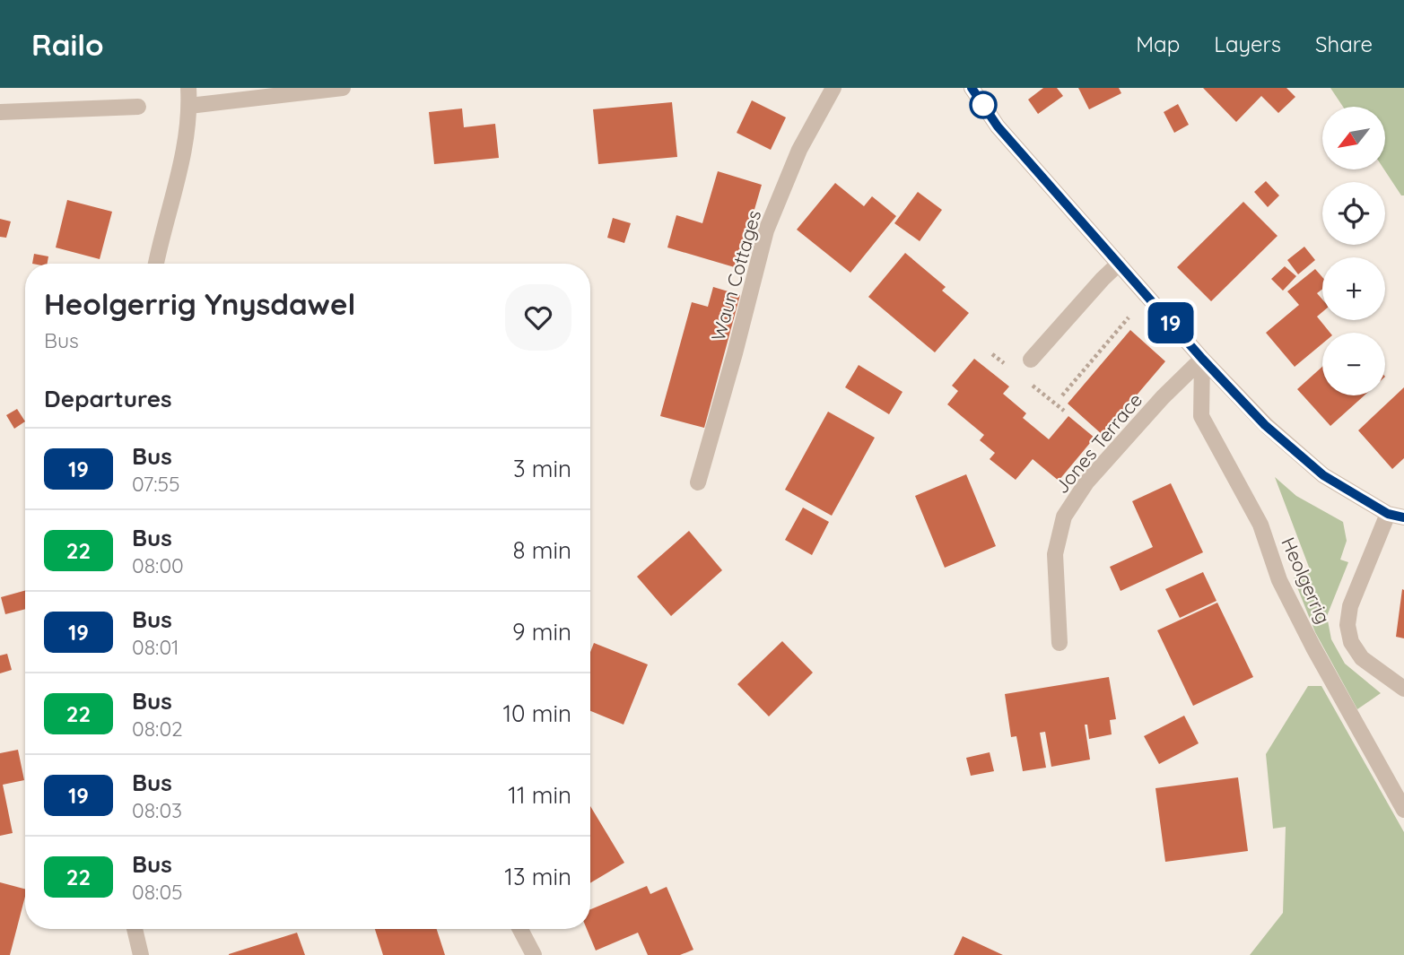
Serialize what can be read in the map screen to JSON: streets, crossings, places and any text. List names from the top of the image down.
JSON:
{
  "streets": {
    "street": ["Waun Cottages", "Jones Terrace", "Heolgerrig"]
  },
  "crossings": [
    ["Jones Terrace", "Heolgerrig"]
  ],
  "lines": ["bus line 19"],
  "north": "bottom left",
  "page": {
    "header": "Railo",
    "nav": ["Map", "Layers", "Share"],
    "on_map": "19",
    "map_buttons": ["+", "−"],
    "heading": [
      ["Heolgerrig Ynysdawel", "Bus"],
      "Departures"
    ],
    "list": [
      {
        "mark": "19",
        "name": "Bus",
        "note": "07:55",
        "value": "3 min"
      },
      {
        "mark": "22",
        "name": "Bus",
        "note": "08:00",
        "value": "8 min"
      },
      {
        "mark": "19",
        "name": "Bus",
        "note": "08:01",
        "value": "9 min"
      },
      {
        "mark": "22",
        "name": "Bus",
        "note": "08:02",
        "value": "10 min"
      },
      {
        "mark": "19",
        "name": "Bus",
        "note": "08:03",
        "value": "11 min"
      },
      {
        "mark": "22",
        "name": "Bus",
        "note": "08:05",
        "value": "13 min"
      }
    ]
  }
}
